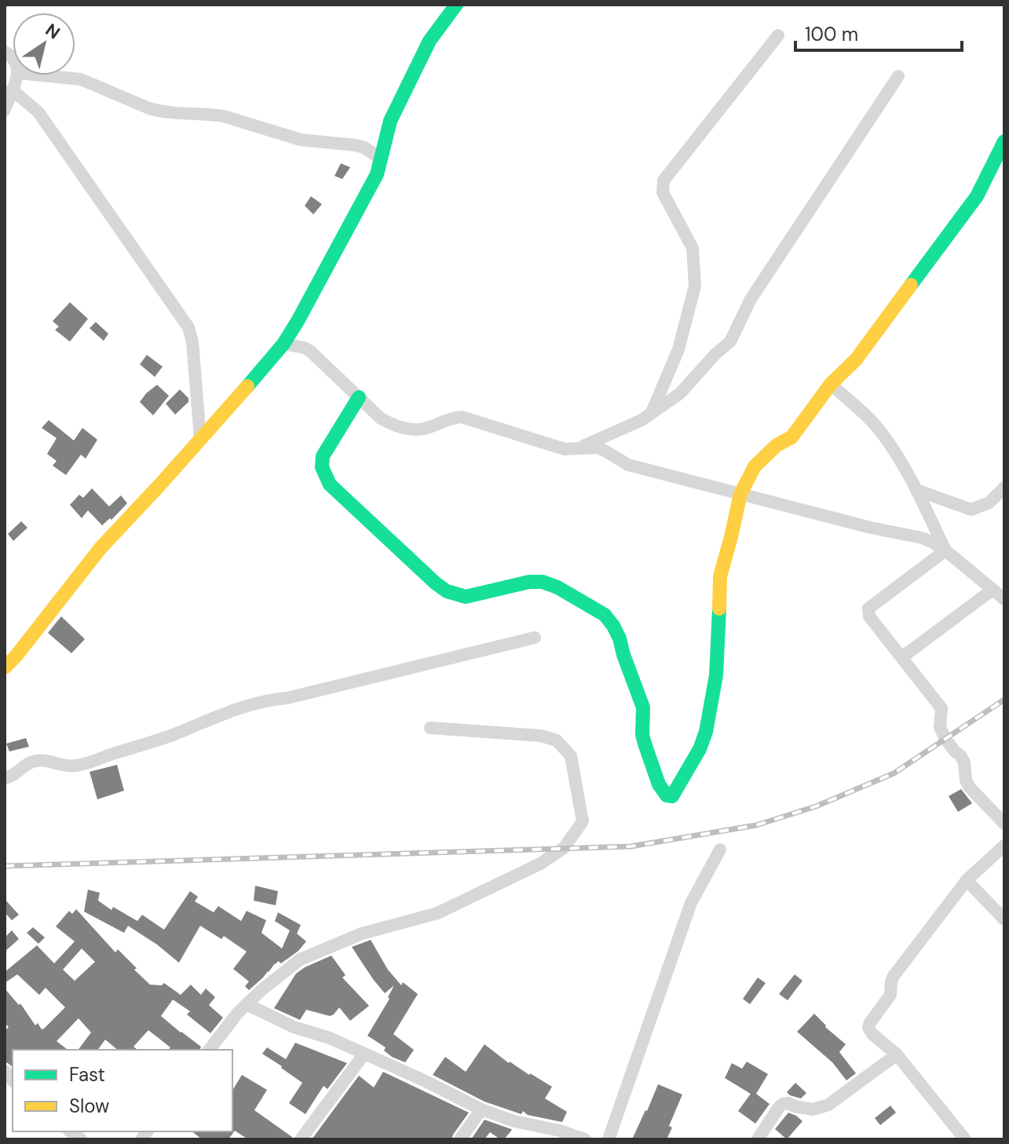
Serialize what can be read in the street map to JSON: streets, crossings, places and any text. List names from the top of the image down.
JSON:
{
  "legend": ["Fast", "Slow"],
  "scale_bar": "100 m",
  "north": "top right"
}
